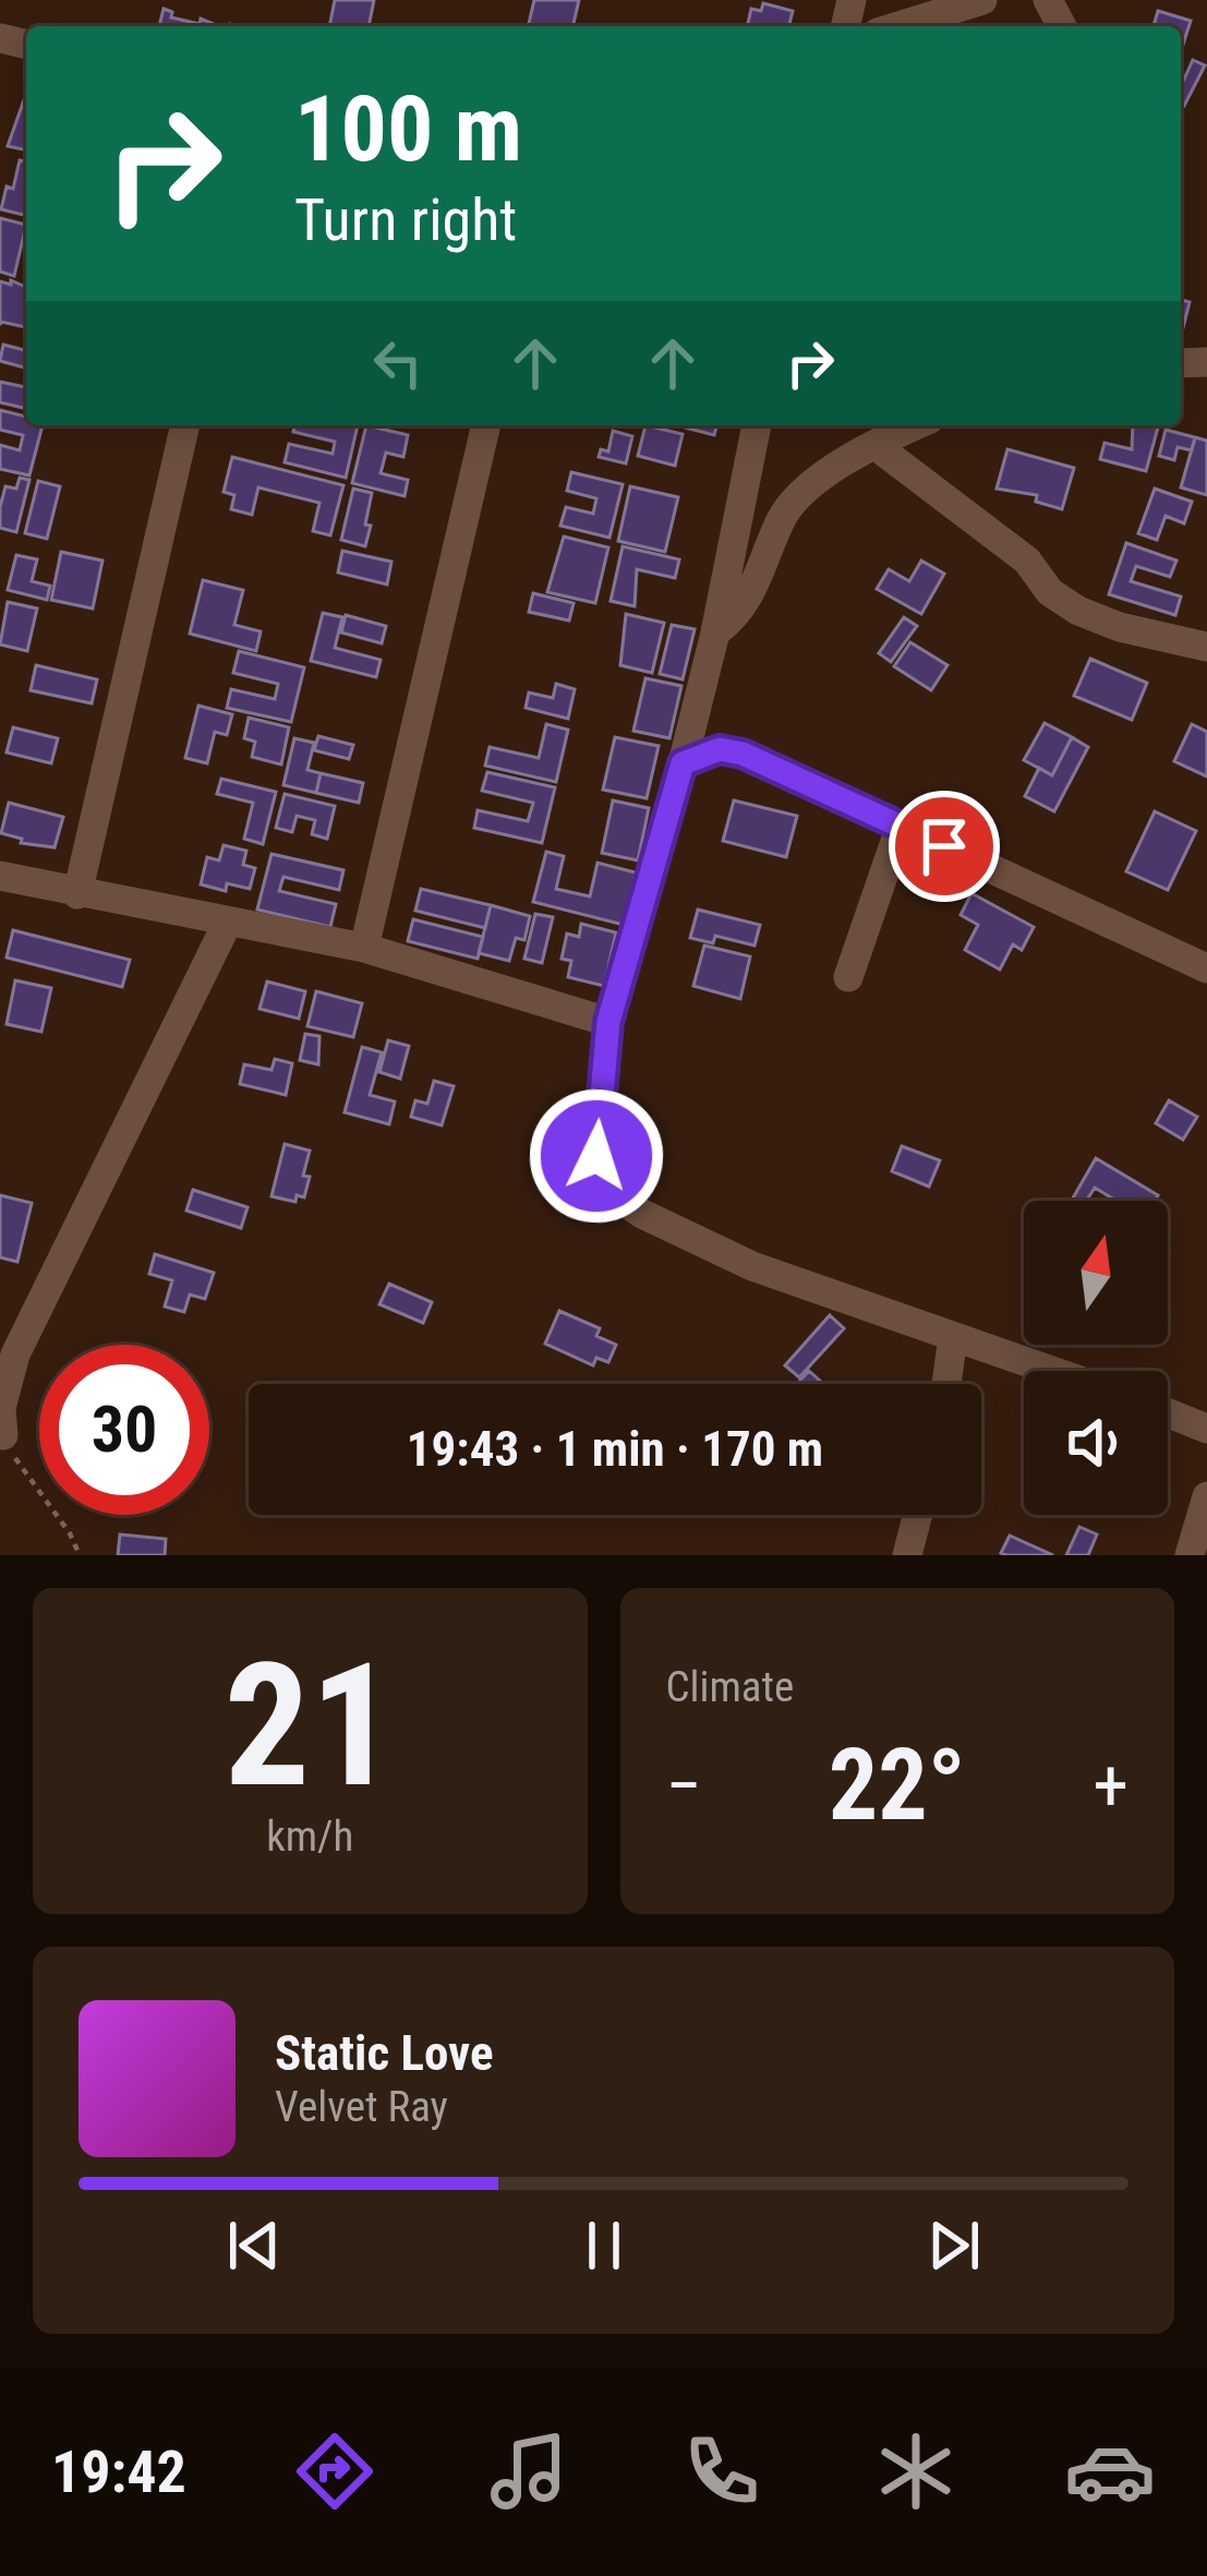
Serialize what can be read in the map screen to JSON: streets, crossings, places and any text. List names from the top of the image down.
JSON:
{
  "north": "top",
  "page": {
    "turn": ["100 m", "Turn right"],
    "limit": "30",
    "trip": "19:43 · 1 min · 170 m",
    "tile": [
      ["21", "km/h"],
      "Climate"
    ],
    "heat": ["−", "22°", "+"],
    "song": ["Static Love", "Velvet Ray"],
    "tabs": "19:42"
  }
}
